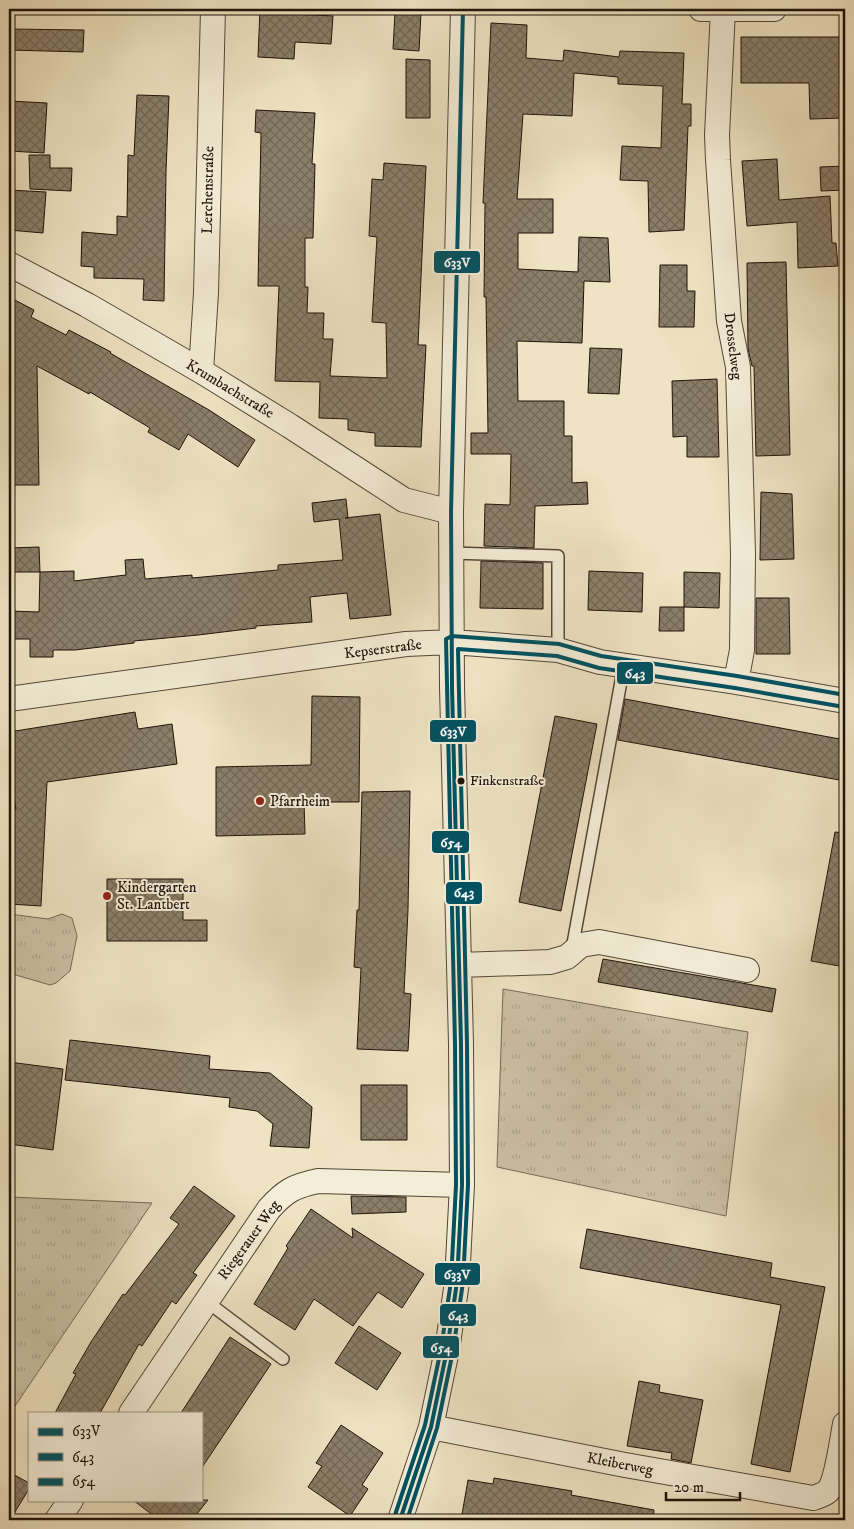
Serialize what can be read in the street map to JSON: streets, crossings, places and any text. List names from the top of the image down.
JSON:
{
  "streets": {
    "street": [
      "Lerchenstraße",
      "Drosselweg",
      "Krumbachstraße",
      "Kepserstraße",
      "Riegerauer Weg",
      "Kleiberweg"
    ]
  },
  "crossings": [
    ["Lerchenstraße", "Krumbachstraße"],
    ["Drosselweg", "Kepserstraße"]
  ],
  "places": ["Finkenstraße", "Pfarrheim", "Kindergarten St. Lantbert"],
  "lines": ["transit line 633V", "transit line 654", "transit line 643"],
  "legend": ["633V", "643", "654"],
  "scale_bar": "20 m"
}
